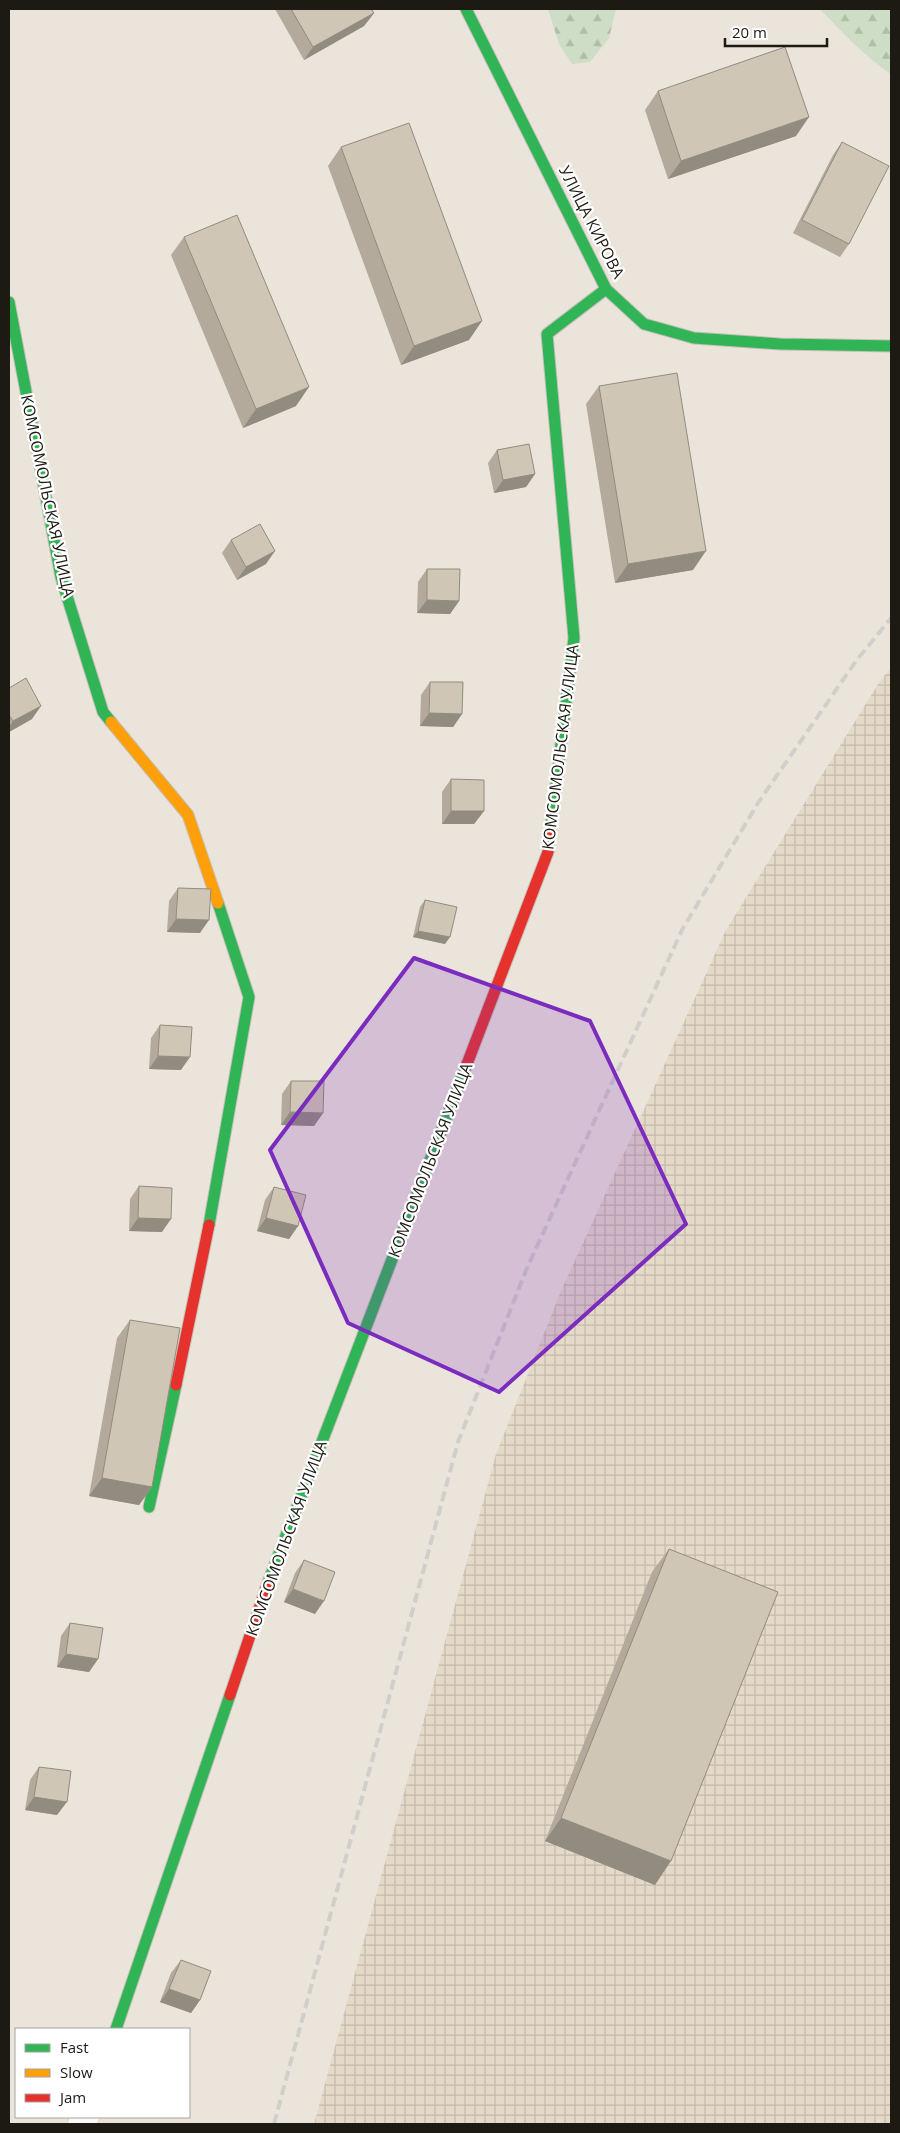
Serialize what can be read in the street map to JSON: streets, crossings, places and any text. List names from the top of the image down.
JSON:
{
  "streets": {
    "street": ["УЛИЦА КИРОВА", "КОМСОМОЛЬСКАЯ УЛИЦА"]
  },
  "crossings": [
    ["УЛИЦА КИРОВА", "КОМСОМОЛЬСКАЯ УЛИЦА"]
  ],
  "legend": ["Fast", "Slow", "Jam"],
  "scale_bar": "20 m"
}
